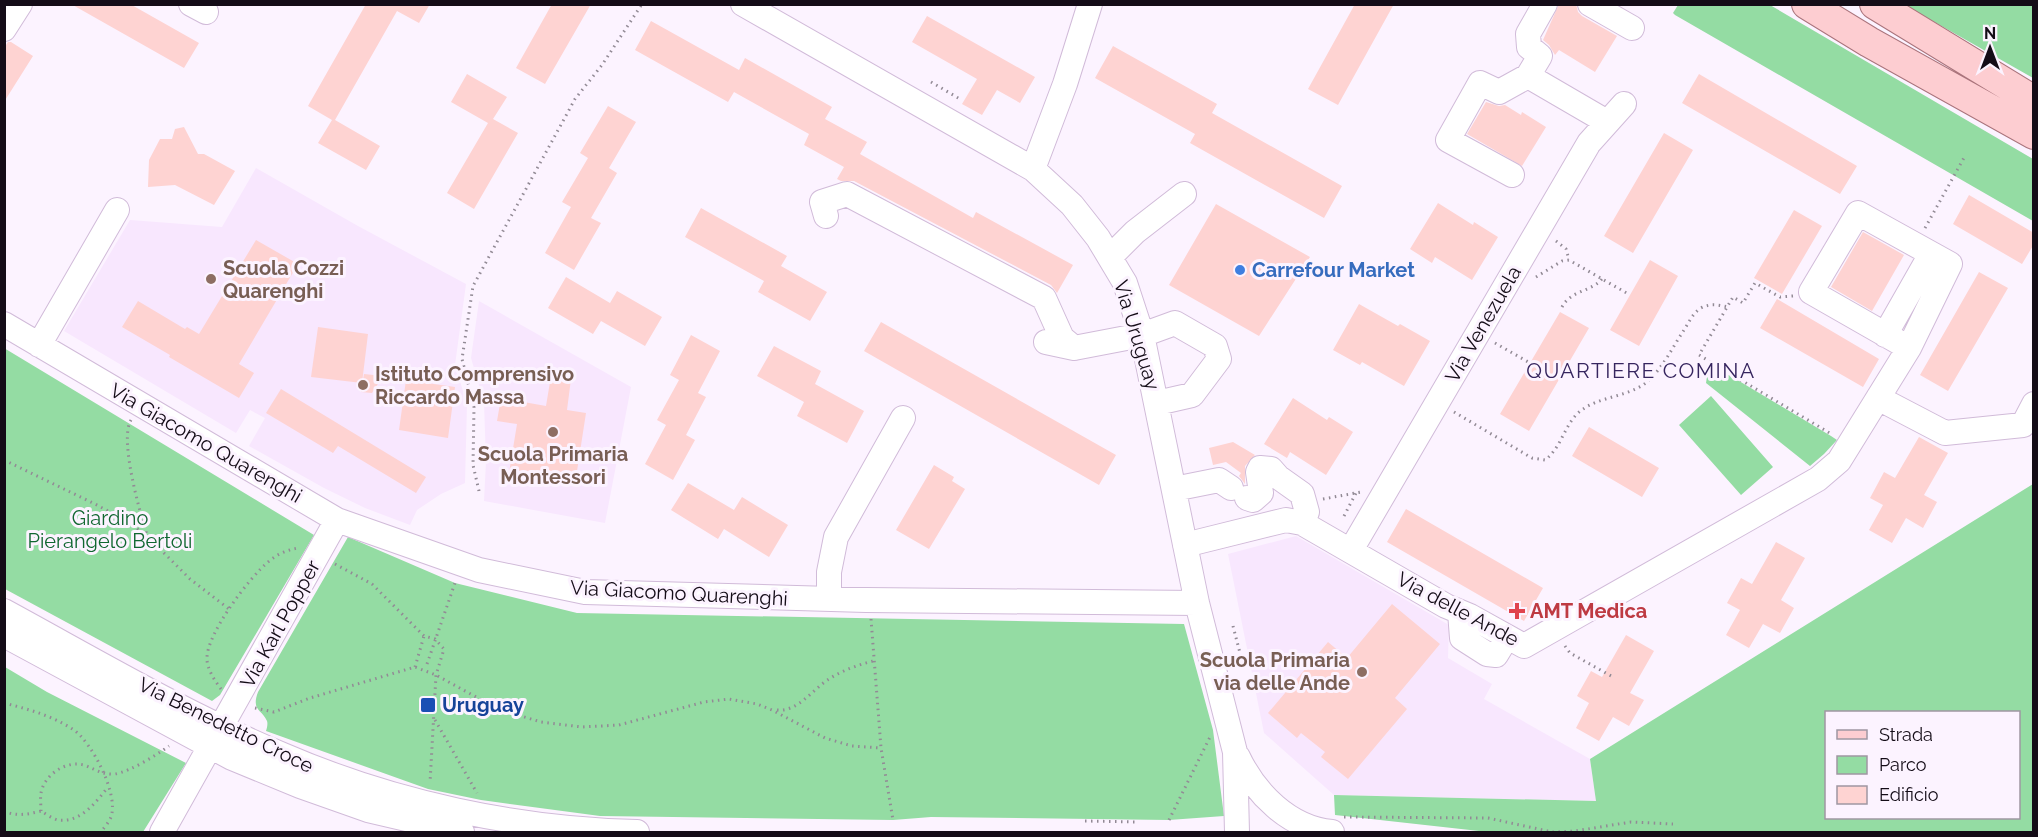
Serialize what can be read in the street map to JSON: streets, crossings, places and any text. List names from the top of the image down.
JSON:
{
  "streets": {
    "street": [
      "Via Venezuela",
      "Via Uruguay",
      "Via Giacomo Quarenghi",
      "Via delle Ande",
      "Via Karl Popper",
      "Via Benedetto Croce"
    ]
  },
  "crossings": [
    ["Via Venezuela", "Via delle Ande"],
    ["Via Uruguay", "Via Giacomo Quarenghi"],
    ["Via Uruguay", "Via delle Ande"],
    ["Via Giacomo Quarenghi", "Via Karl Popper"],
    ["Via Karl Popper", "Via Benedetto Croce"]
  ],
  "districts": ["QUARTIERE COMINA"],
  "parks": ["Giardino Pierangelo Bertoli"],
  "places": {
    "other": [
      "Carrefour Market",
      "Scuola Cozzi Quarenghi",
      "Istituto Comprensivo Riccardo Massa",
      "Scuola Primaria Montessori",
      "Scuola Primaria via delle Ande"
    ],
    "health": ["AMT Medica"],
    "transit": ["Uruguay"]
  },
  "legend": ["Strada", "Parco", "Edificio"],
  "north": "top"
}
